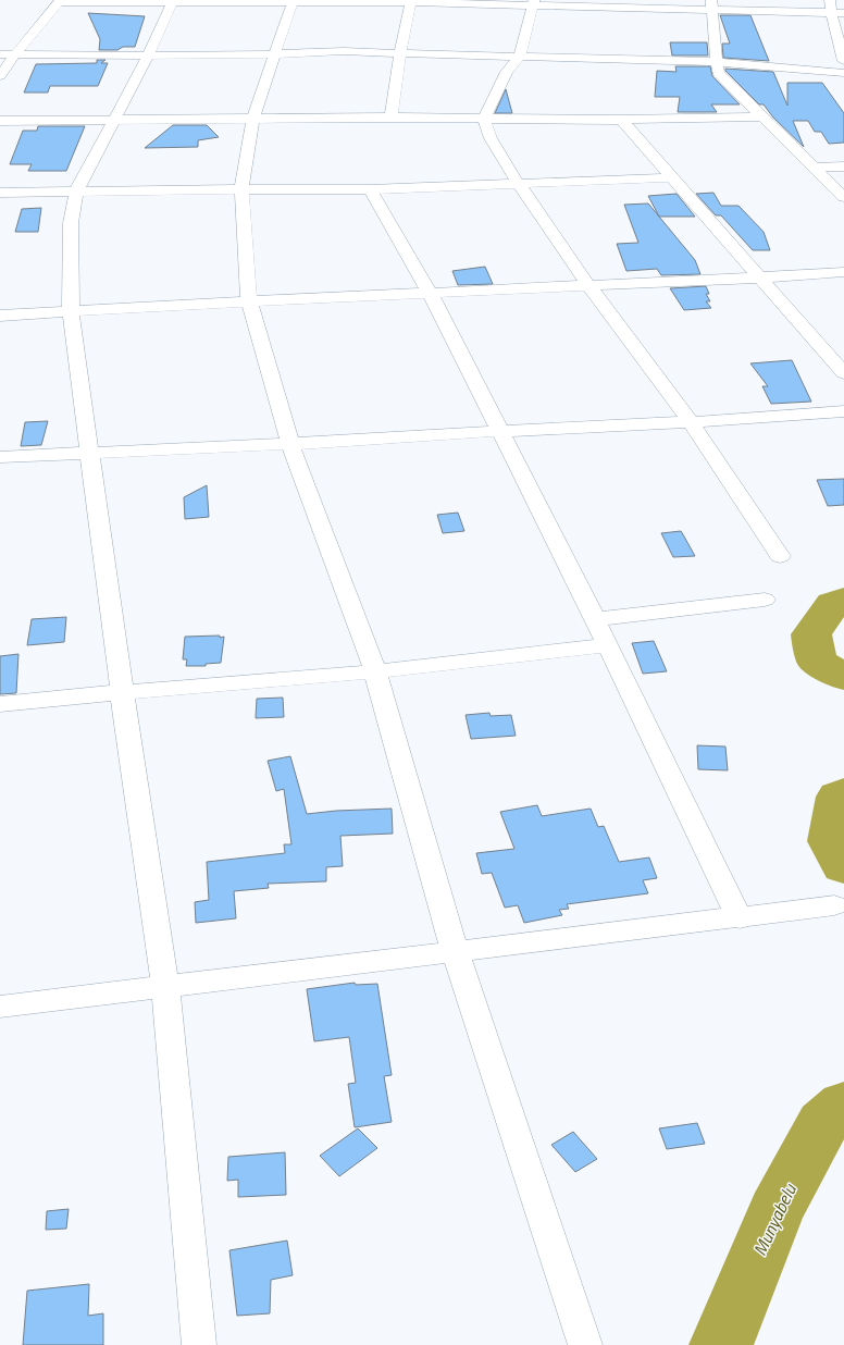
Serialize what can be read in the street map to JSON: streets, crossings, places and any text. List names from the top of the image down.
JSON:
{
  "water": ["Munyabelu"]
}
